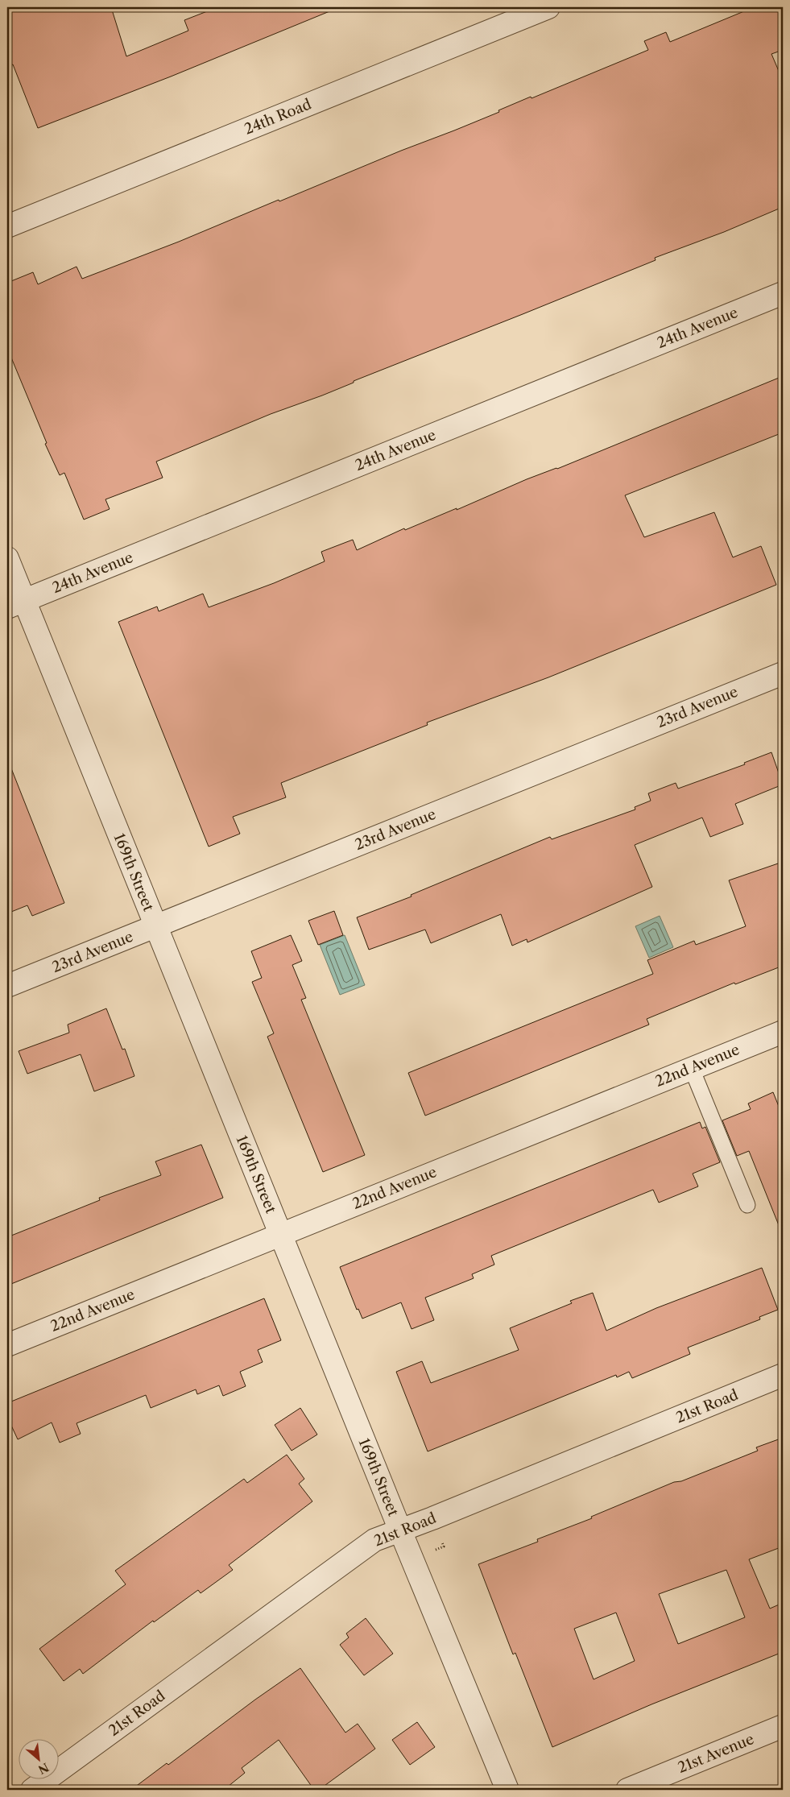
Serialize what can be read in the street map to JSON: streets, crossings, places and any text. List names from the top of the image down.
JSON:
{
  "streets": {
    "street": [
      "24th Road",
      "24th Avenue",
      "23rd Avenue",
      "169th Street",
      "22nd Avenue",
      "21st Road",
      "21st Avenue"
    ]
  },
  "crossings": [
    ["24th Avenue", "169th Street"],
    ["23rd Avenue", "169th Street"],
    ["169th Street", "22nd Avenue"],
    ["169th Street", "21st Road"]
  ],
  "north": "bottom right"
}
